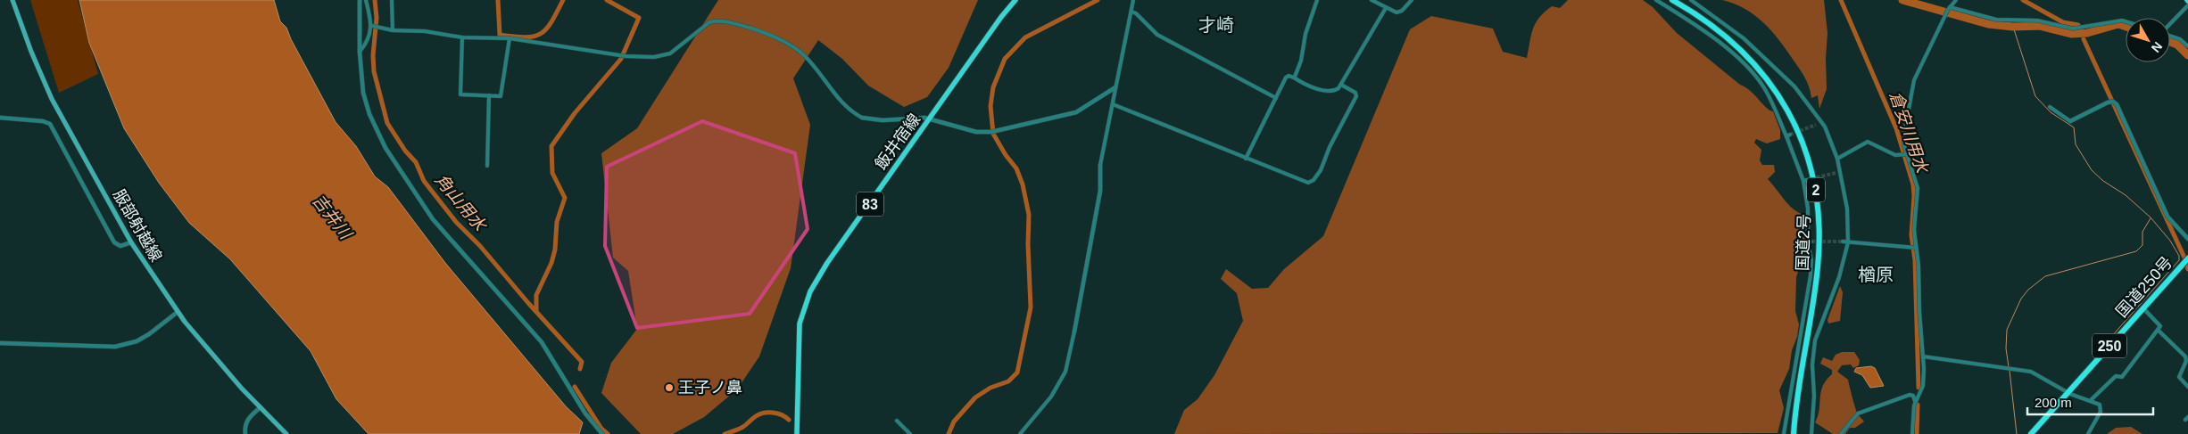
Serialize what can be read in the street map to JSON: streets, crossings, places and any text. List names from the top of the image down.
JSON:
{
  "streets": {
    "highway": [
      "2",
      "国道2号",
      "国道250号",
      "250"
    ],
    "main road": ["飯井宿線", "83", "服部射越線"]
  },
  "districts": ["才崎", "楢原"],
  "water": ["倉安川用水", "角山用水", "吉井川"],
  "places": ["王子ノ鼻"],
  "scale_bar": "200 m",
  "north": "bottom right"
}
